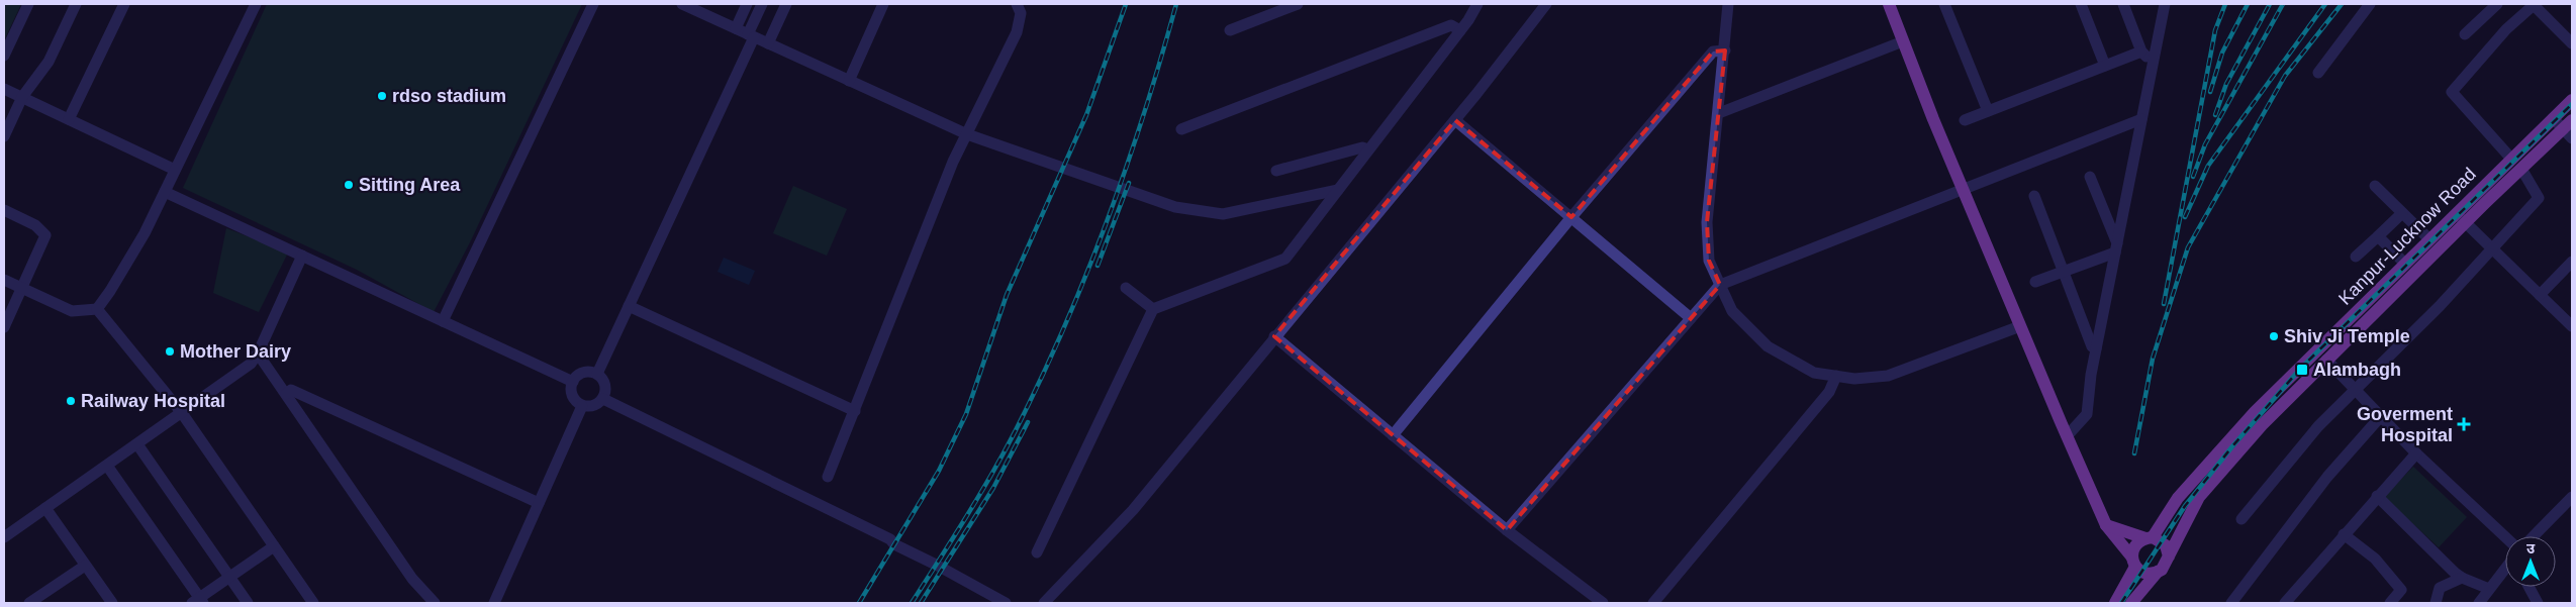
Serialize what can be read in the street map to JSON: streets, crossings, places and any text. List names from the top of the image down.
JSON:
{
  "streets": {
    "main road": ["Kanpur-Lucknow Road"]
  },
  "places": {
    "other": [
      "rdso stadium",
      "Sitting Area",
      "Shiv Ji Temple",
      "Mother Dairy",
      "Railway Hospital"
    ],
    "transit": ["Alambagh"],
    "health": ["Goverment Hospital"]
  },
  "north": "top"
}
